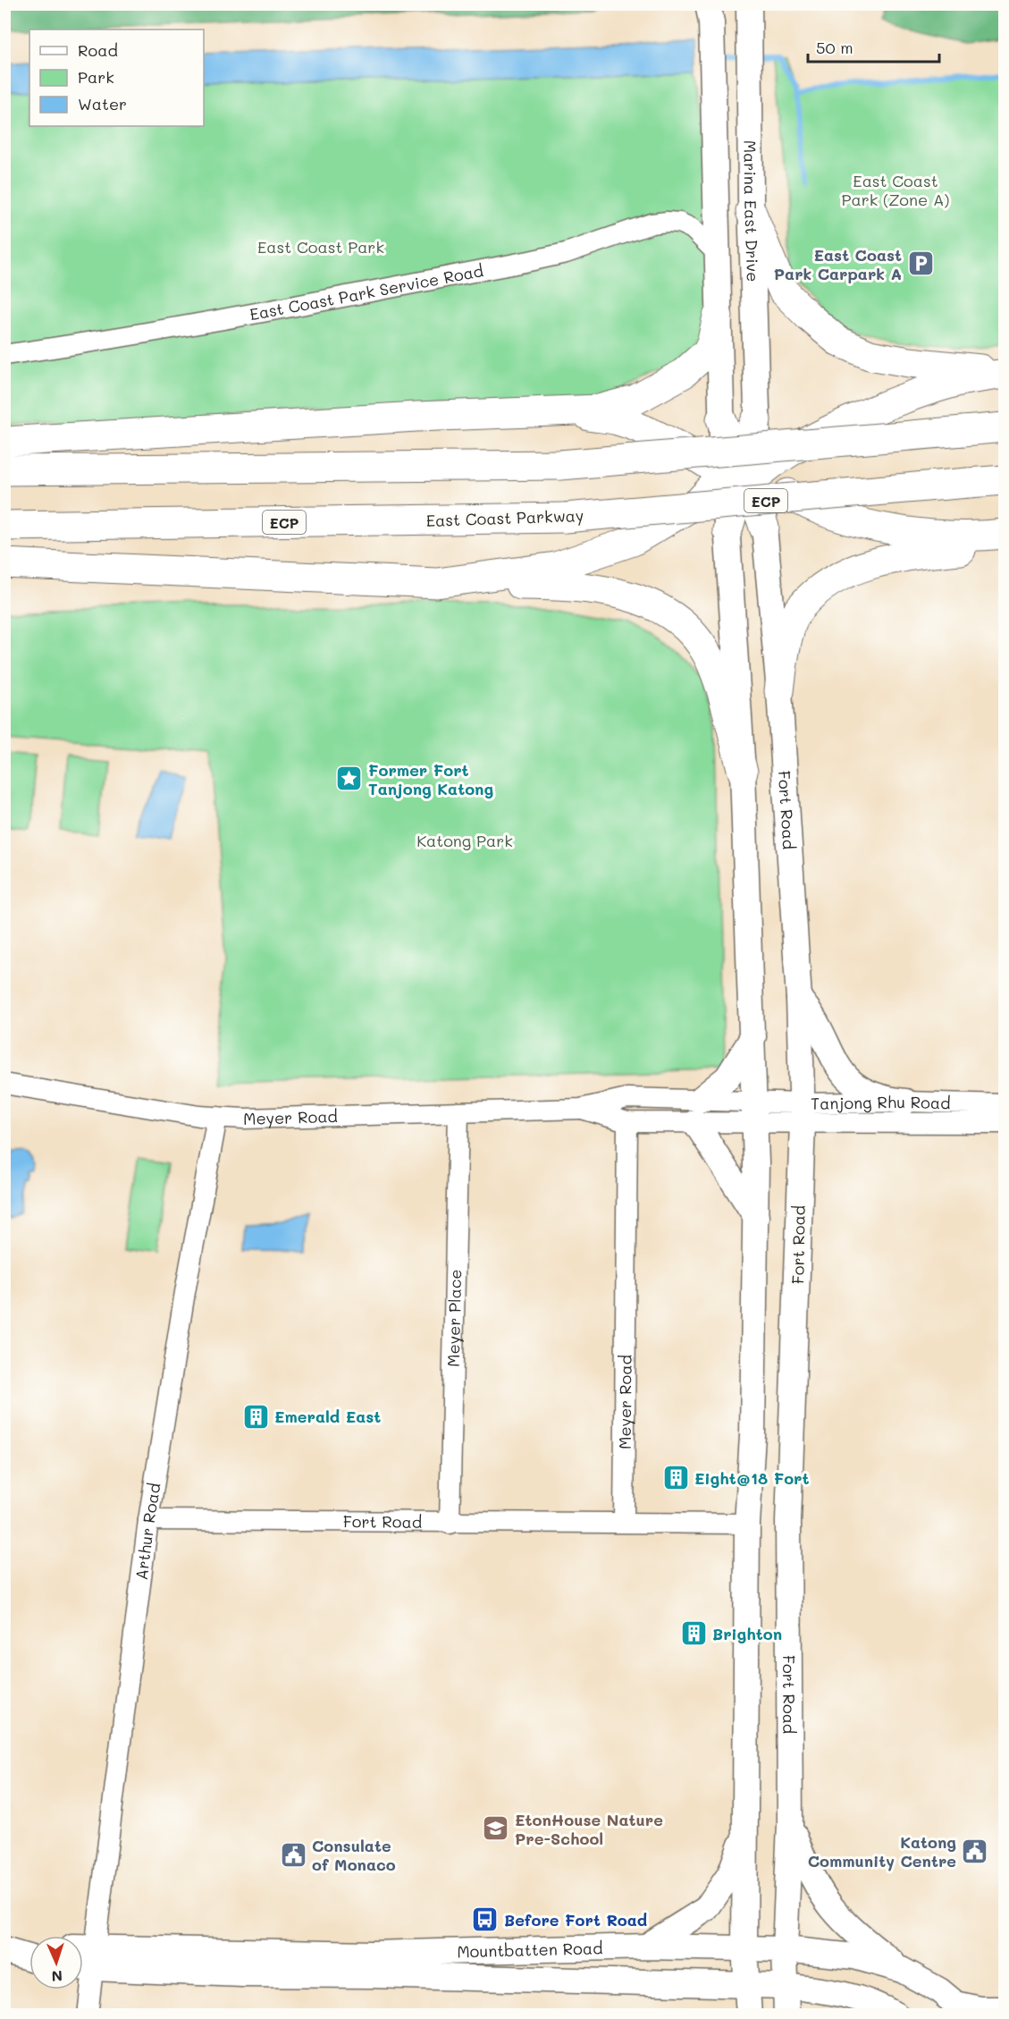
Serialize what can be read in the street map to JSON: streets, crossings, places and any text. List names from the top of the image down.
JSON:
{
  "streets": {
    "highway": ["ECP", "East Coast Parkway"],
    "main road": ["Marina East Drive", "Fort Road", "Mountbatten Road"],
    "street": [
      "East Coast Park Service Road",
      "Tanjong Rhu Road",
      "Meyer Road",
      "Meyer Place",
      "Arthur Road"
    ]
  },
  "crossings": [
    ["Fort Road", "Tanjong Rhu Road"],
    ["Fort Road", "Meyer Road"],
    ["Fort Road", "Meyer Place"],
    ["Fort Road", "Arthur Road"],
    ["Fort Road", "Mountbatten Road"],
    ["Tanjong Rhu Road", "Meyer Road"],
    ["Meyer Road", "Meyer Place"],
    ["Meyer Road", "Arthur Road"],
    ["Arthur Road", "Mountbatten Road"]
  ],
  "parks": ["East Coast Park (Zone A)", "East Coast Park", "Katong Park"],
  "places": {
    "parking": ["East Coast Park Carpark A"],
    "place": ["Former Fort Tanjong Katong"],
    "building": ["Emerald East", "Eight@18 Fort", "Brighton"],
    "school or university": ["EtonHouse Nature Pre-School"],
    "public building": ["Katong Community Centre", "Consulate of Monaco"],
    "bus stop": ["Before Fort Road"]
  },
  "legend": ["Road", "Park", "Water"],
  "scale_bar": "50 m",
  "north": "bottom"
}
